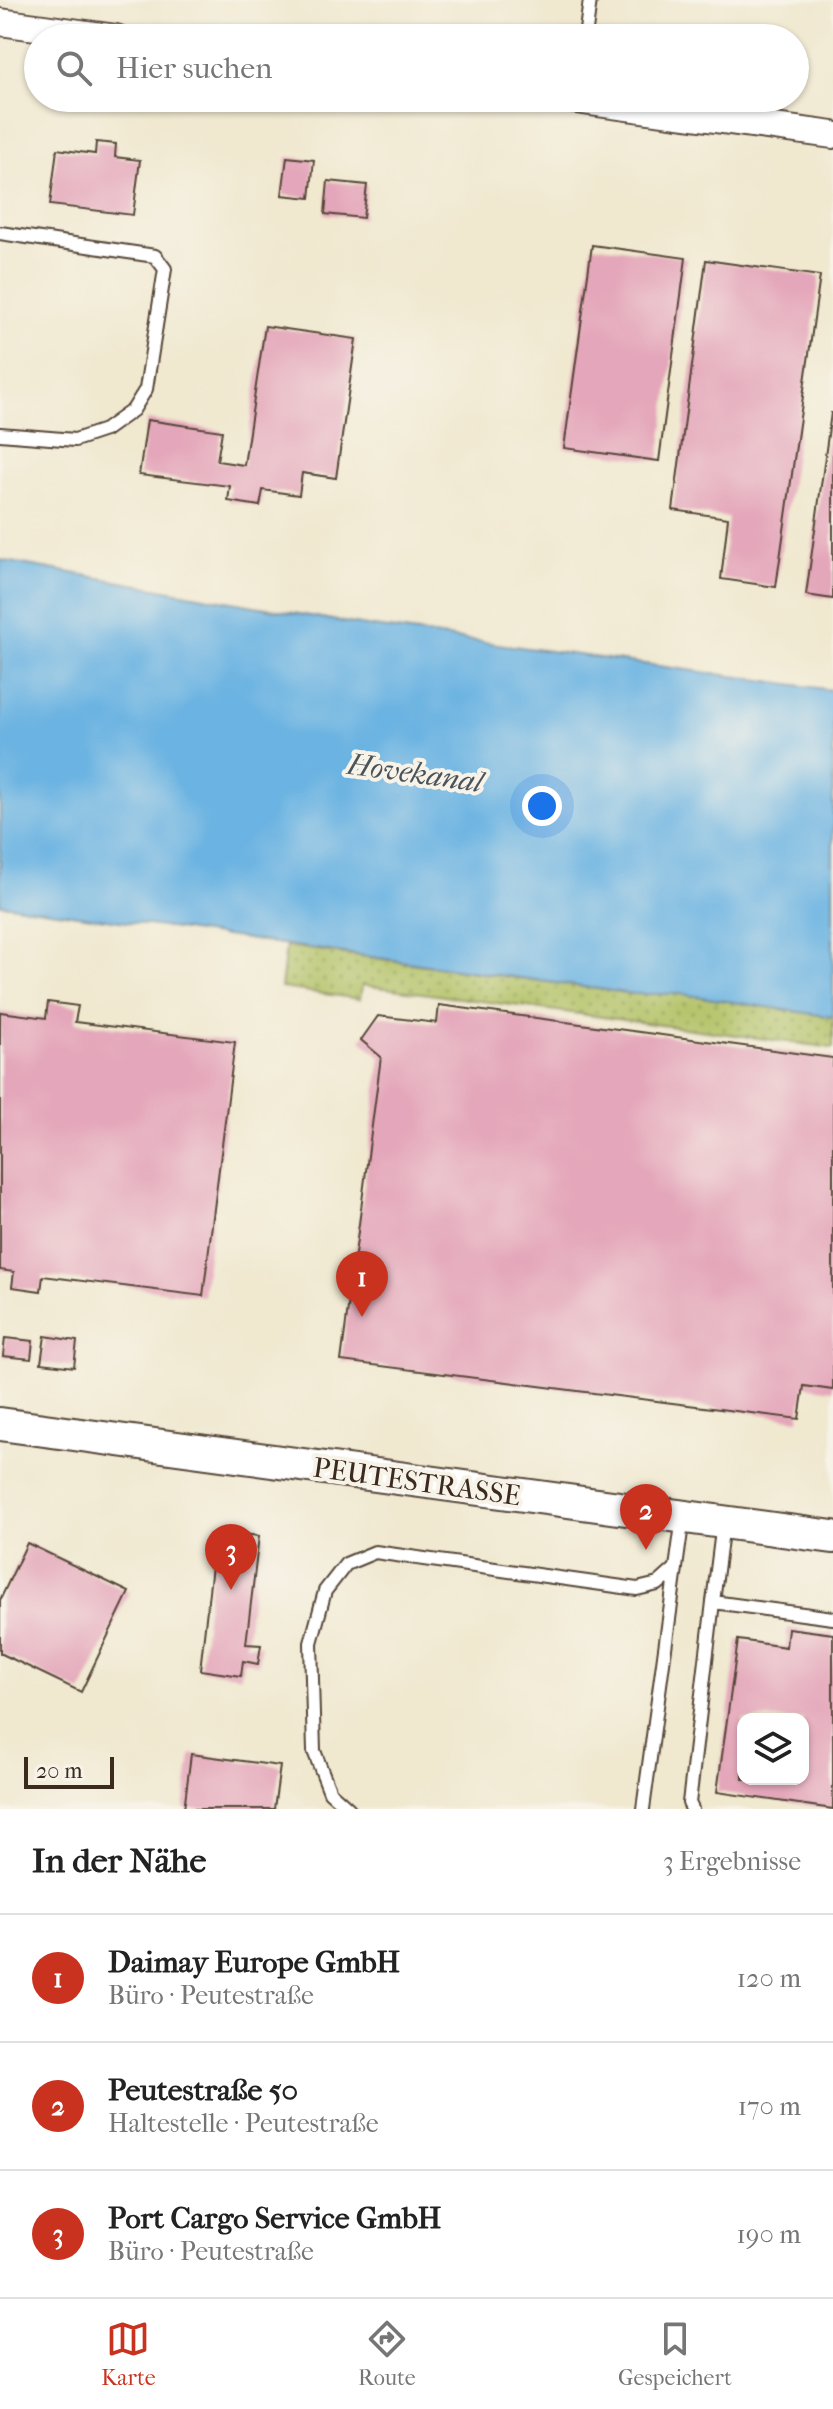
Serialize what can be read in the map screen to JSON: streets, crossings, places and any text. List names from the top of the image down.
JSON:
{
  "streets": {
    "street": ["PEUTESTRASSE"]
  },
  "water": ["Hovekanal"],
  "scale_bar": "20 m",
  "page": {
    "search": "Hier suchen",
    "pins": ["1", "2", "3"],
    "scale": "20 m",
    "heading": ["In der Nähe", "3 Ergebnisse"],
    "list": [
      {
        "mark": "1",
        "name": "Daimay Europe GmbH",
        "note": "Büro · Peutestraße",
        "value": "120 m"
      },
      {
        "mark": "2",
        "name": "Peutestraße 50",
        "note": "Haltestelle · Peutestraße",
        "value": "170 m"
      },
      {
        "mark": "3",
        "name": "Port Cargo Service GmbH",
        "note": "Büro · Peutestraße",
        "value": "190 m"
      }
    ],
    "nav": ["Karte", "Route", "Gespeichert"]
  }
}
